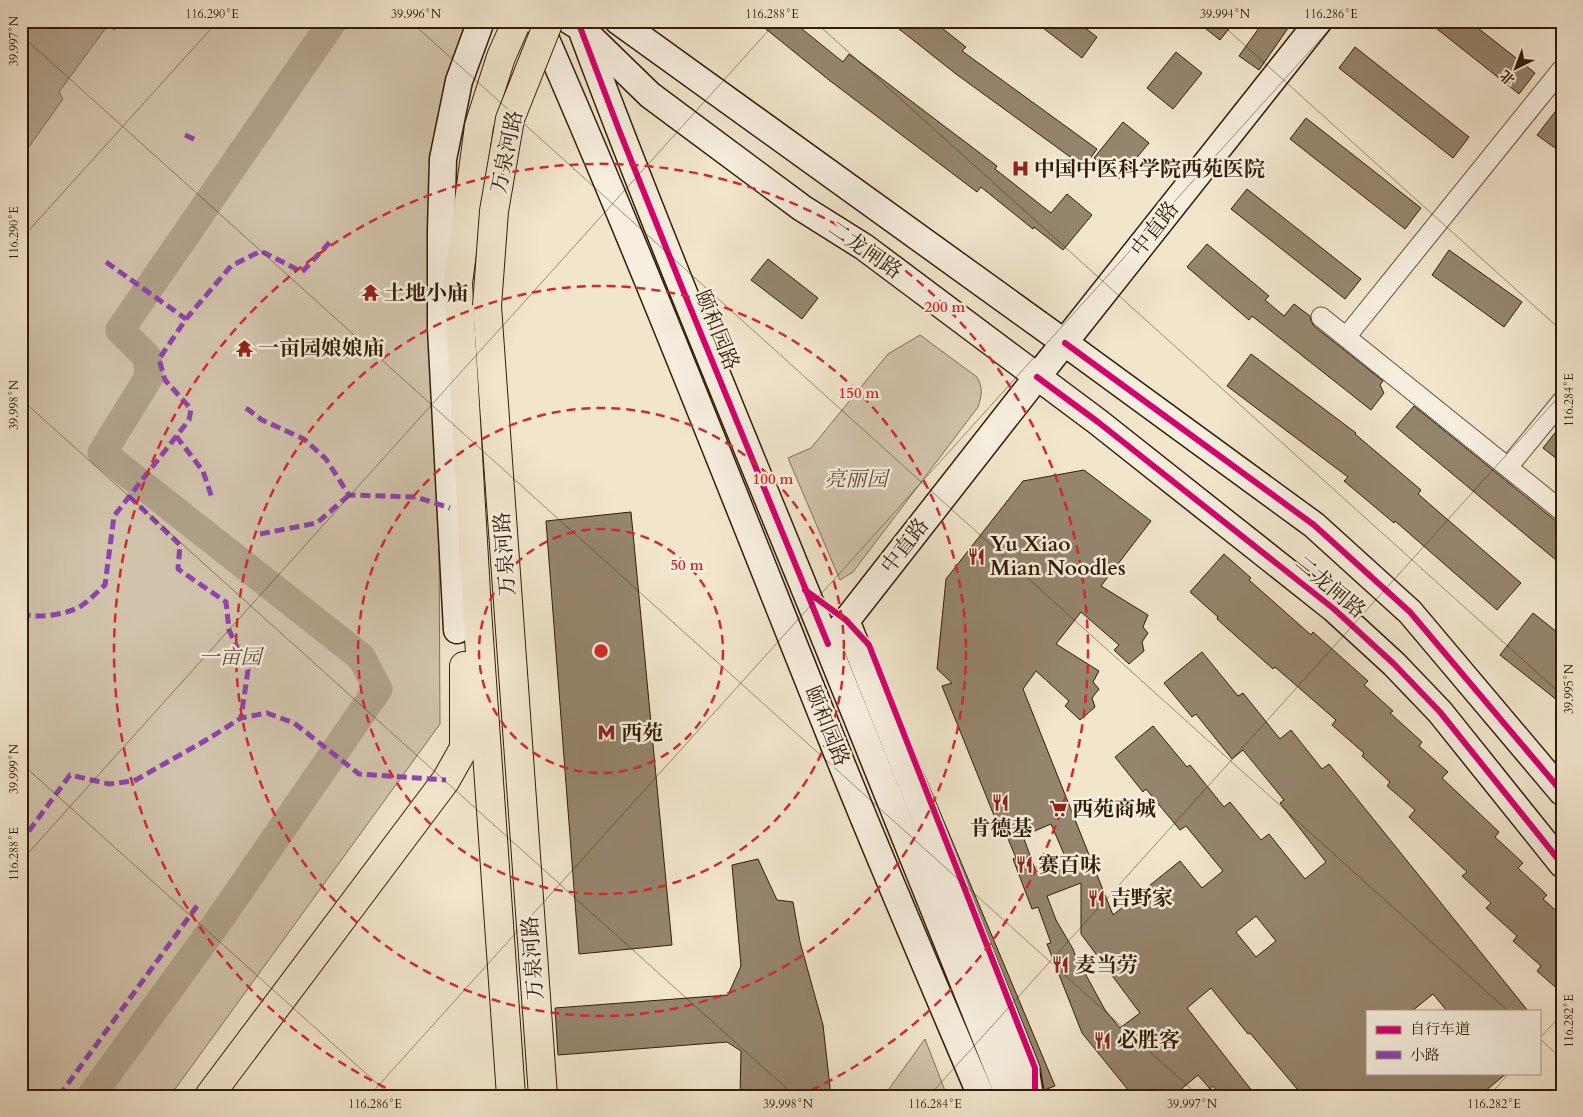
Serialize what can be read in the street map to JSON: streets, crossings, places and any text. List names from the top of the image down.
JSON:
{
  "streets": {
    "highway": ["万泉河路"],
    "main road": ["中直路", "二龙闸路", "颐和园路"]
  },
  "crossings": [
    ["中直路", "二龙闸路"],
    ["中直路", "颐和园路"],
    ["二龙闸路", "颐和园路"]
  ],
  "parks": ["亮丽园", "一亩园"],
  "places": {
    "hospital": ["中国中医科学院西苑医院"],
    "temple": ["土地小庙", "一亩园娘娘庙"],
    "restaurant": [
      "Yu Xiao Mian Noodles",
      "肯德基",
      "赛百味",
      "吉野家",
      "麦当劳",
      "必胜客"
    ],
    "metro station": ["西苑"],
    "supermarket": ["西苑商城"]
  },
  "legend": ["自行车道", "小路"],
  "north": "bottom left",
  "coordinates": [
    "116.290°E",
    "39.996°N",
    "116.288°E",
    "39.994°N",
    "116.286°E",
    "39.997°N",
    "116.284°E",
    "39.998°N",
    "39.995°N",
    "39.999°N",
    "116.282°E"
  ],
  "rings": [
    "200 m",
    "150 m",
    "100 m",
    "50 m"
  ]
}
